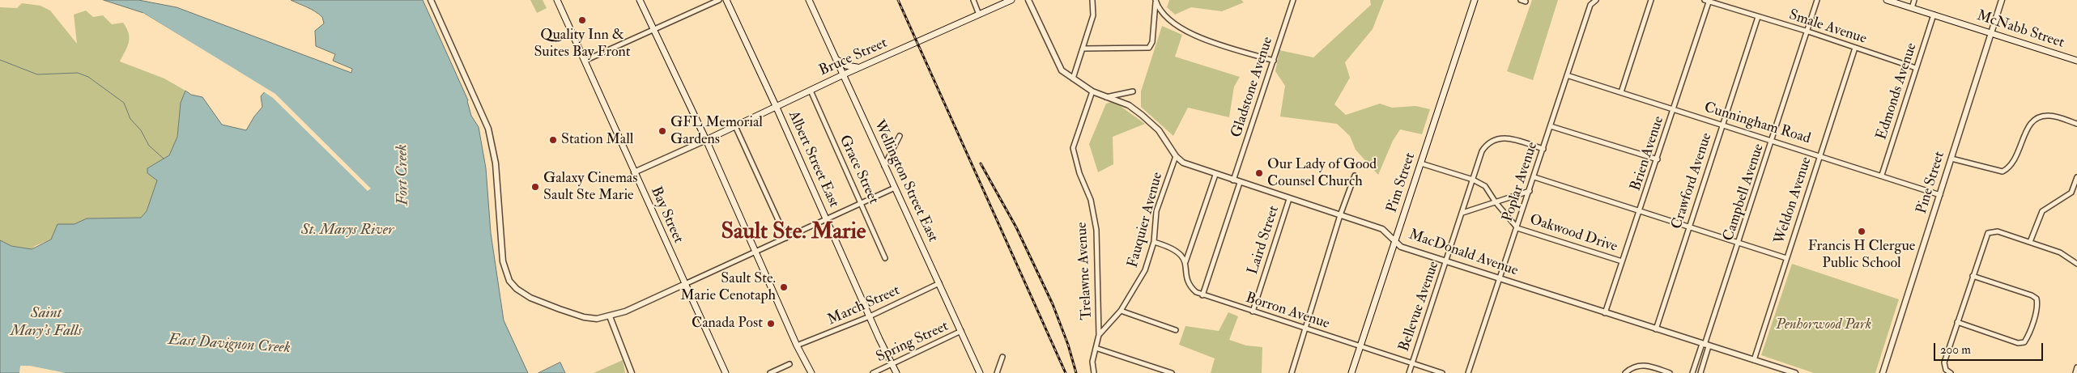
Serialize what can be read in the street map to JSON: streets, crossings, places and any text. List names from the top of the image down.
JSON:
{
  "streets": {
    "main road": [
      "McNabb Street",
      "Bruce Street",
      "Albert Street East",
      "Wellington Street East",
      "Pim Street",
      "Bay Street"
    ],
    "street": [
      "Smale Avenue",
      "Gladstone Avenue",
      "Edmonds Avenue",
      "Cunningham Road",
      "Brien Avenue",
      "Grace Street",
      "Crawford Avenue",
      "Poplar Avenue",
      "Pine Street",
      "Campbell Avenue",
      "Weldon Avenue",
      "Fauquier Avenue",
      "Oakwood Drive",
      "Laird Street",
      "MacDonald Avenue",
      "Trelawne Avenue",
      "March Street",
      "Bellevue Avenue",
      "Borron Avenue",
      "Spring Street"
    ]
  },
  "crossings": [
    ["Smale Avenue", "Edmonds Avenue"],
    ["Smale Avenue", "Brien Avenue"],
    ["Smale Avenue", "Crawford Avenue"],
    ["Smale Avenue", "Campbell Avenue"],
    ["Smale Avenue", "Weldon Avenue"],
    ["McNabb Street", "Edmonds Avenue"],
    ["McNabb Street", "Pine Street"],
    ["Bruce Street", "Albert Street East"],
    ["Bruce Street", "Grace Street"],
    ["Bruce Street", "Wellington Street East"],
    ["Gladstone Avenue", "MacDonald Avenue"],
    ["Edmonds Avenue", "Cunningham Road"],
    ["Cunningham Road", "Brien Avenue"],
    ["Cunningham Road", "Crawford Avenue"],
    ["Cunningham Road", "Poplar Avenue"],
    ["Cunningham Road", "Pine Street"],
    ["Cunningham Road", "Campbell Avenue"],
    ["Cunningham Road", "Weldon Avenue"],
    ["Brien Avenue", "Oakwood Drive"],
    ["Brien Avenue", "MacDonald Avenue"],
    ["Albert Street East", "March Street"],
    ["Albert Street East", "Spring Street"],
    ["Wellington Street East", "March Street"],
    ["Wellington Street East", "Spring Street"],
    ["Crawford Avenue", "MacDonald Avenue"],
    ["Poplar Avenue", "Oakwood Drive"],
    ["Poplar Avenue", "MacDonald Avenue"],
    ["Poplar Avenue", "Bellevue Avenue"],
    ["Pim Street", "Oakwood Drive"],
    ["Pim Street", "MacDonald Avenue"],
    ["Pim Street", "Borron Avenue"],
    ["Campbell Avenue", "MacDonald Avenue"],
    ["Weldon Avenue", "MacDonald Avenue"],
    ["Fauquier Avenue", "MacDonald Avenue"],
    ["Fauquier Avenue", "Trelawne Avenue"],
    ["Oakwood Drive", "Bellevue Avenue"],
    ["Laird Street", "MacDonald Avenue"],
    ["Laird Street", "Borron Avenue"],
    ["MacDonald Avenue", "Trelawne Avenue"],
    ["MacDonald Avenue", "Bellevue Avenue"],
    ["Bellevue Avenue", "Borron Avenue"]
  ],
  "districts": ["Sault Ste. Marie"],
  "water": [
    "Fort Creek",
    "St. Marys River",
    "Saint Mary's Falls",
    "East Davignon Creek"
  ],
  "parks": ["Penhorwood Park"],
  "places": [
    "Quality Inn & Suites Bay Front",
    "GFL Memorial Gardens",
    "Station Mall",
    "Our Lady of Good Counsel Church",
    "Galaxy Cinemas Sault Ste Marie",
    "Francis H Clergue Public School",
    "Sault Ste. Marie Cenotaph",
    "Canada Post"
  ],
  "scale_bar": "200 m"
}
